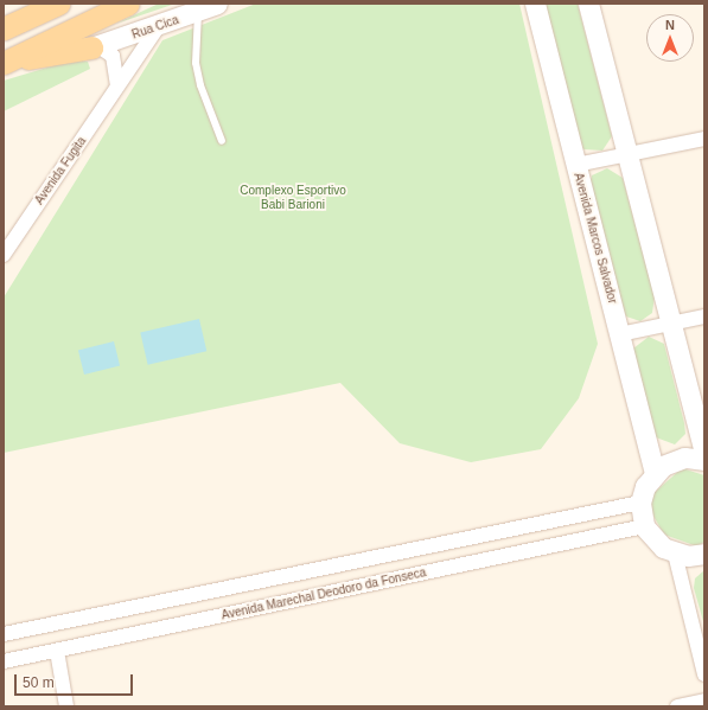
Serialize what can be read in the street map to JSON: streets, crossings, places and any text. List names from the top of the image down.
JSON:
{
  "streets": {
    "street": [
      "Rua Cica",
      "Avenida Fugita",
      "Avenida Marcos Salvador",
      "Avenida Marechal Deodoro da Fonseca"
    ]
  },
  "crossings": [
    ["Rua Cica", "Avenida Fugita"]
  ],
  "parks": ["Complexo Esportivo Babi Barioni"],
  "scale_bar": "50 m",
  "north": "top"
}
